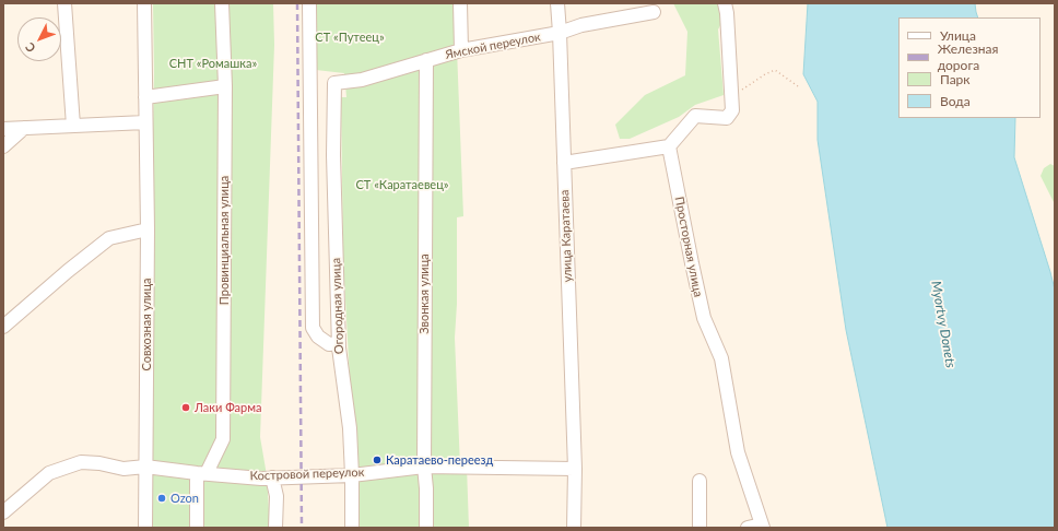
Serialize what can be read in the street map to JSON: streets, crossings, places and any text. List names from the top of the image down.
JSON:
{
  "streets": {
    "street": [
      "Ямской переулок",
      "улица Каратаева",
      "Провинциальная улица",
      "Просторная улица",
      "Звонкая улица",
      "Огородная улица",
      "Совхозная улица",
      "Костровой переулок"
    ]
  },
  "crossings": [
    ["Ямской переулок", "улица Каратаева"],
    ["Ямской переулок", "Звонкая улица"],
    ["Ямской переулок", "Огородная улица"],
    ["улица Каратаева", "Костровой переулок"],
    ["Провинциальная улица", "Костровой переулок"],
    ["Звонкая улица", "Костровой переулок"],
    ["Огородная улица", "Костровой переулок"],
    ["Совхозная улица", "Костровой переулок"]
  ],
  "water": ["Myortvy Donets"],
  "parks": ["СТ «Путеец»", "СНТ «Ромашка»", "СТ «Каратаевец»"],
  "places": ["Лаки Фарма", "Каратаево-переезд", "Ozon"],
  "legend": [
    "Улица",
    "Железная дорога",
    "Парк",
    "Вода"
  ],
  "north": "bottom left"
}
